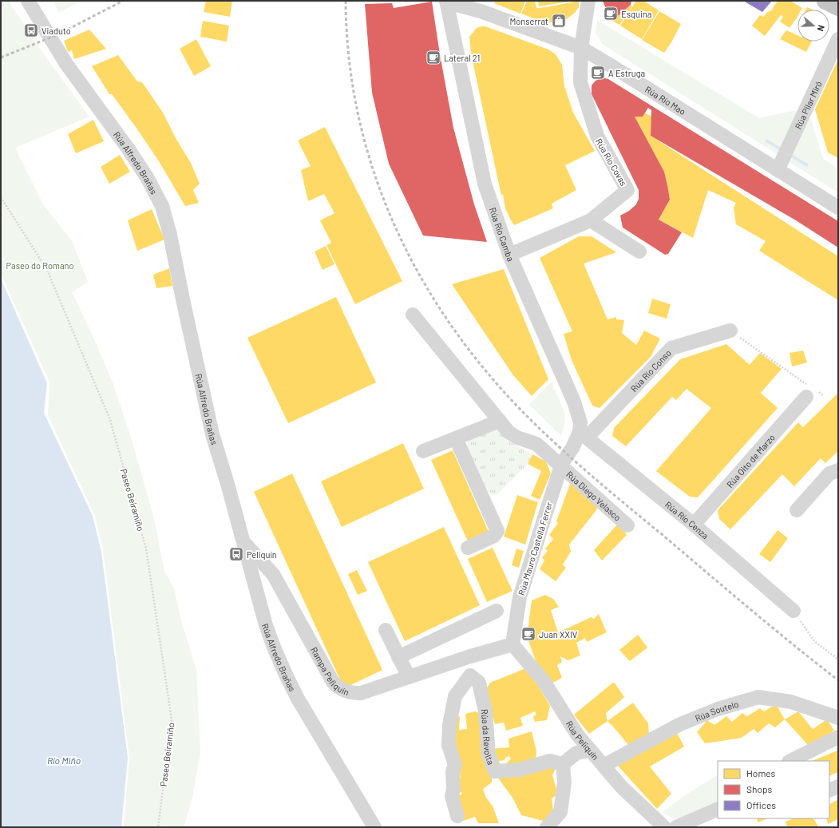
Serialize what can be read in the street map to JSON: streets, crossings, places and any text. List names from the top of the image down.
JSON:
{
  "streets": {
    "street": [
      "Rúa Río Mao",
      "Rúa Pilar Miró",
      "Rúa Río Covas",
      "Rúa Alfredo Brañas",
      "Rúa Río Camba",
      "Rúa Río Conso",
      "Rúa Oito de Marzo",
      "Rúa Diego Velasco",
      "Rúa Río Cenza",
      "Rúa Mauro Castellá Ferrer",
      "Rampa Peliquín",
      "Rúa Soutelo",
      "Rúa da Revolta",
      "Rúa Peliquín"
    ],
    "path": ["Paseo Beiramiño"]
  },
  "crossings": [
    ["Rúa Río Mao", "Rúa Pilar Miró"],
    ["Rúa Río Mao", "Rúa Río Covas"],
    ["Rúa Río Mao", "Rúa Río Camba"],
    ["Rúa Río Covas", "Rúa Río Camba"],
    ["Rúa Alfredo Brañas", "Rampa Peliquín"],
    ["Rúa Río Camba", "Rúa Río Conso"],
    ["Rúa Río Camba", "Rúa Diego Velasco"],
    ["Rúa Río Camba", "Rúa Río Cenza"],
    ["Rúa Río Camba", "Rúa Mauro Castellá Ferrer"],
    ["Rúa Río Conso", "Rúa Río Cenza"],
    ["Rúa Oito de Marzo", "Rúa Río Cenza"],
    ["Rúa Diego Velasco", "Rúa Mauro Castellá Ferrer"],
    ["Rúa Mauro Castellá Ferrer", "Rampa Peliquín"],
    ["Rúa Mauro Castellá Ferrer", "Rúa Peliquín"],
    ["Rampa Peliquín", "Rúa Peliquín"],
    ["Rúa Soutelo", "Rúa Peliquín"]
  ],
  "water": ["Río Miño"],
  "parks": ["Paseo do Romano"],
  "places": {
    "cafe": [
      "Esquina",
      "Lateral 21",
      "A Estruga",
      "Juan XXIV"
    ],
    "shop": ["Monserrat"],
    "bus stop": ["Viaduto", "Peliquín"]
  },
  "legend": ["Homes", "Shops", "Offices"],
  "north": "right"
}
